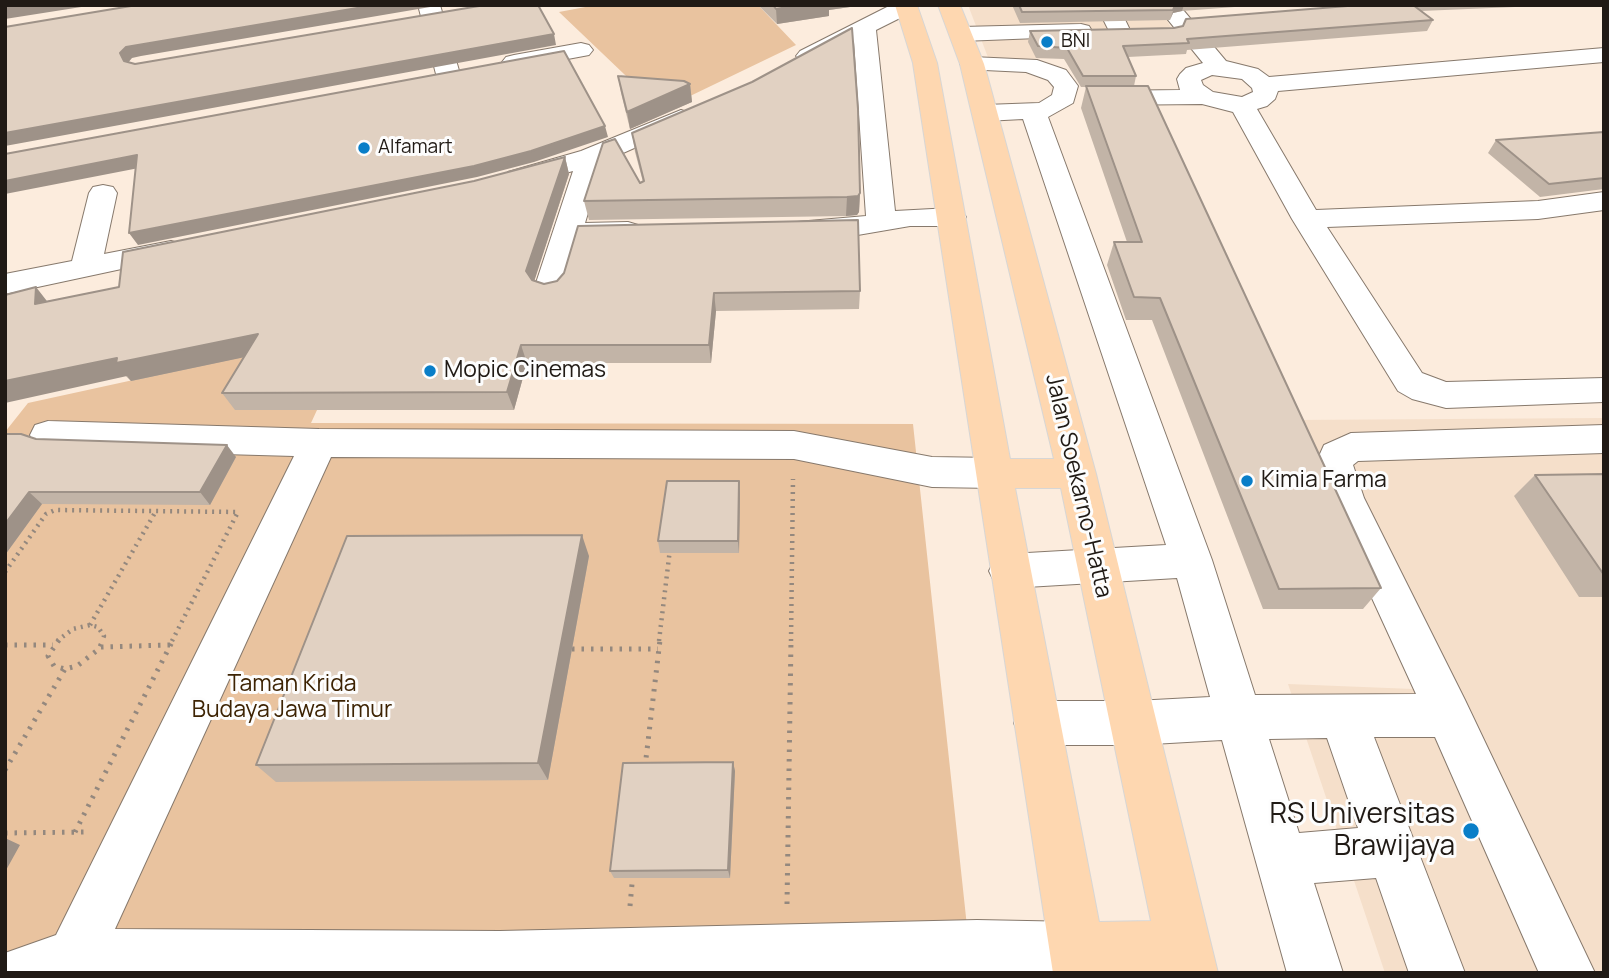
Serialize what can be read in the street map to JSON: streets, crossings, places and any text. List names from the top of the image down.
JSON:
{
  "streets": {
    "main road": ["Jalan Soekarno-Hatta"]
  },
  "parks": ["Taman Krida Budaya Jawa Timur"],
  "places": [
    "BNI",
    "Alfamart",
    "Mopic Cinemas",
    "Kimia Farma",
    "RS Universitas Brawijaya"
  ]
}
